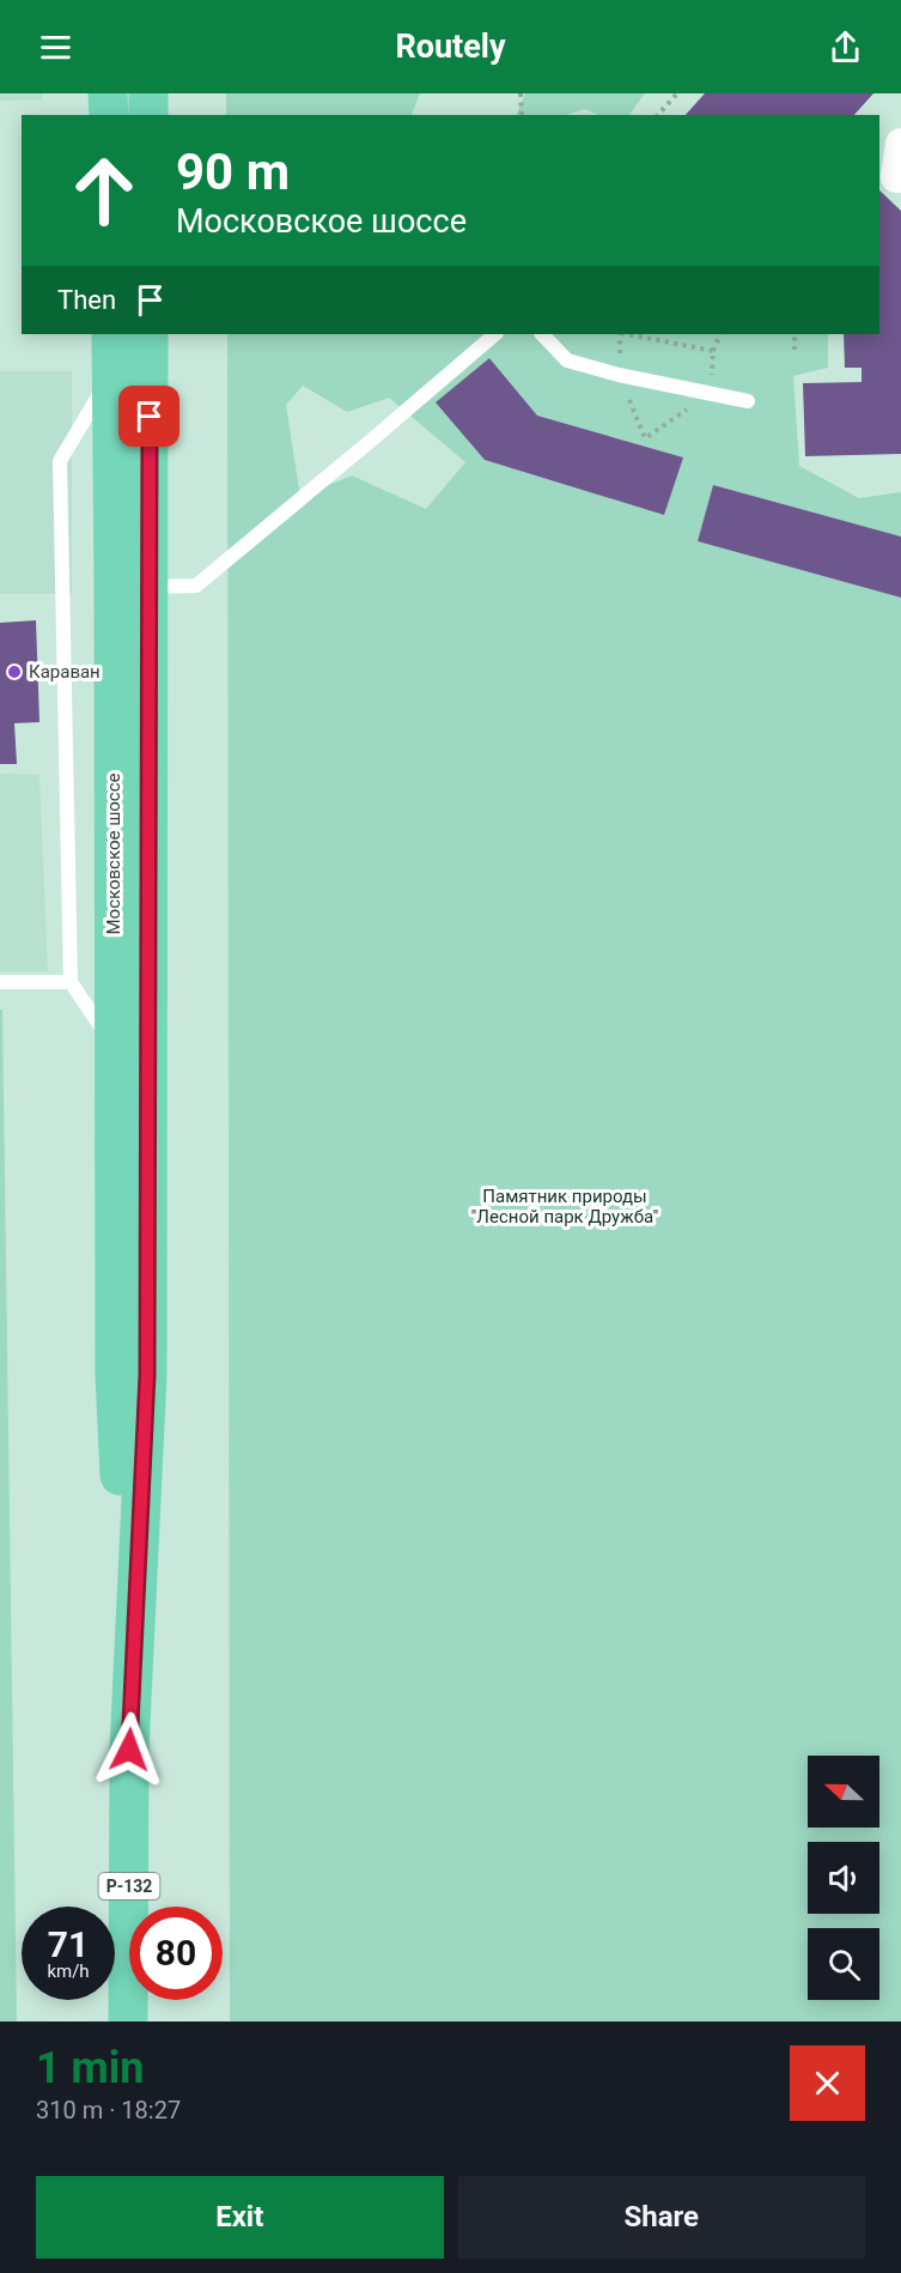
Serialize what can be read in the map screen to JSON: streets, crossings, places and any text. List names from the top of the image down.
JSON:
{
  "streets": {
    "highway": ["Московское шоссе", "Р-132"]
  },
  "crossings": [
    ["Московское шоссе", "Р-132"]
  ],
  "parks": ["Памятник природы \"Лесной парк Дружба\""],
  "places": ["Караван"],
  "north": "left",
  "page": {
    "header": "Routely",
    "turn": ["90 m", "Московское шоссе"],
    "then": "Then",
    "speed": "71 km/h",
    "limit": "80",
    "heading": ["1 min", "310 m · 18:27"],
    "buttons": ["Exit", "Share"]
  }
}
